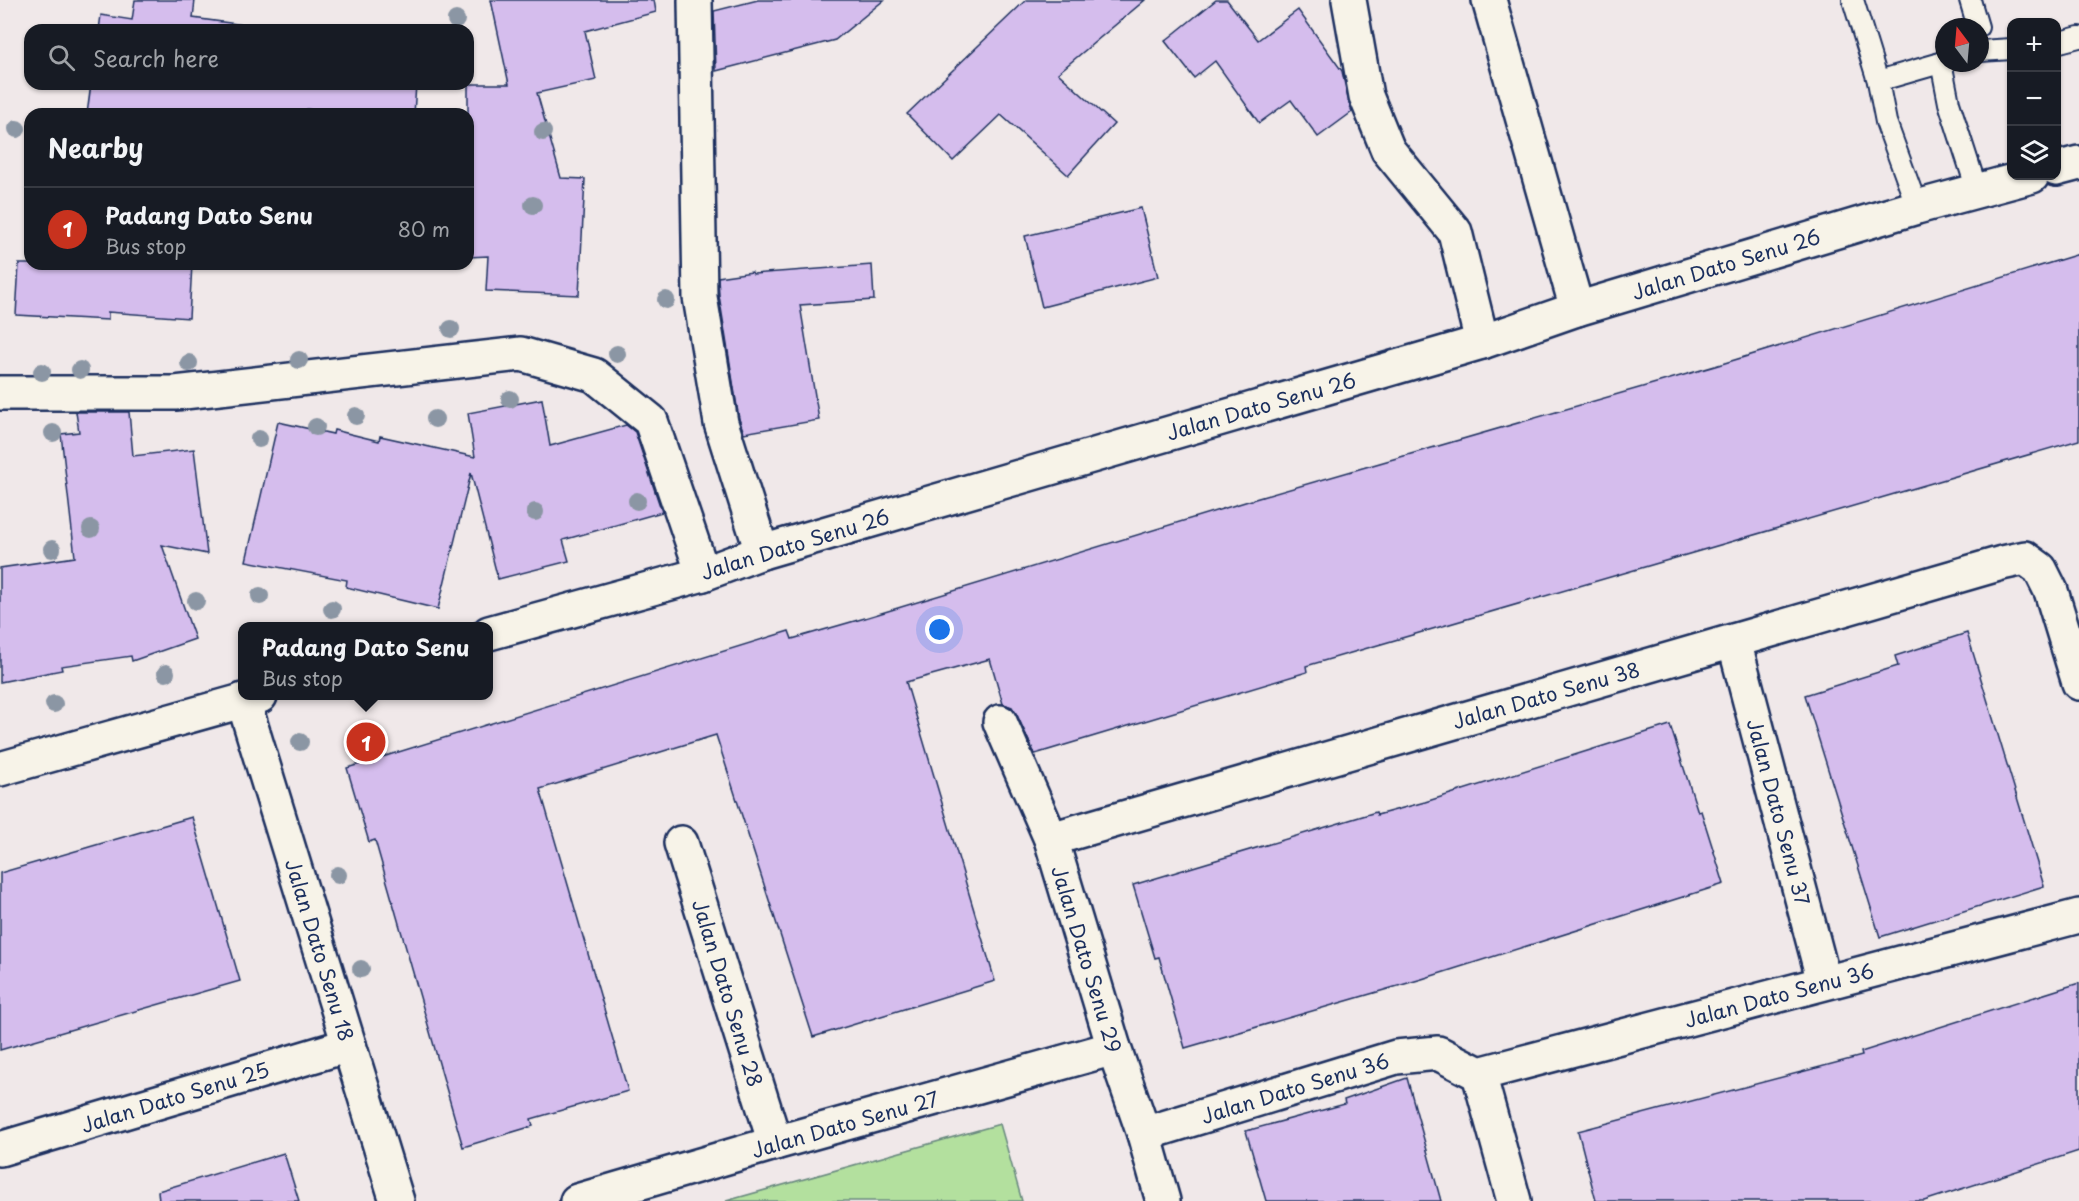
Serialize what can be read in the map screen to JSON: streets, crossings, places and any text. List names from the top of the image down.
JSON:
{
  "streets": {
    "street": [
      "Jalan Dato Senu 26",
      "Jalan Dato Senu 38",
      "Jalan Dato Senu 37",
      "Jalan Dato Senu 18",
      "Jalan Dato Senu 29",
      "Jalan Dato Senu 28",
      "Jalan Dato Senu 36",
      "Jalan Dato Senu 25",
      "Jalan Dato Senu 27"
    ]
  },
  "crossings": [
    ["Jalan Dato Senu 38", "Jalan Dato Senu 37"],
    ["Jalan Dato Senu 38", "Jalan Dato Senu 29"],
    ["Jalan Dato Senu 37", "Jalan Dato Senu 36"],
    ["Jalan Dato Senu 18", "Jalan Dato Senu 25"],
    ["Jalan Dato Senu 29", "Jalan Dato Senu 36"],
    ["Jalan Dato Senu 29", "Jalan Dato Senu 27"],
    ["Jalan Dato Senu 28", "Jalan Dato Senu 27"]
  ],
  "north": "top",
  "page": {
    "map_buttons": ["+", "−"],
    "search": "Search here",
    "heading": "Nearby",
    "list": [
      {
        "mark": "1",
        "name": "Padang Dato Senu",
        "note": "Bus stop",
        "value": "80 m"
      }
    ],
    "popup": ["Padang Dato Senu", "Bus stop"],
    "pins": "1"
  }
}
